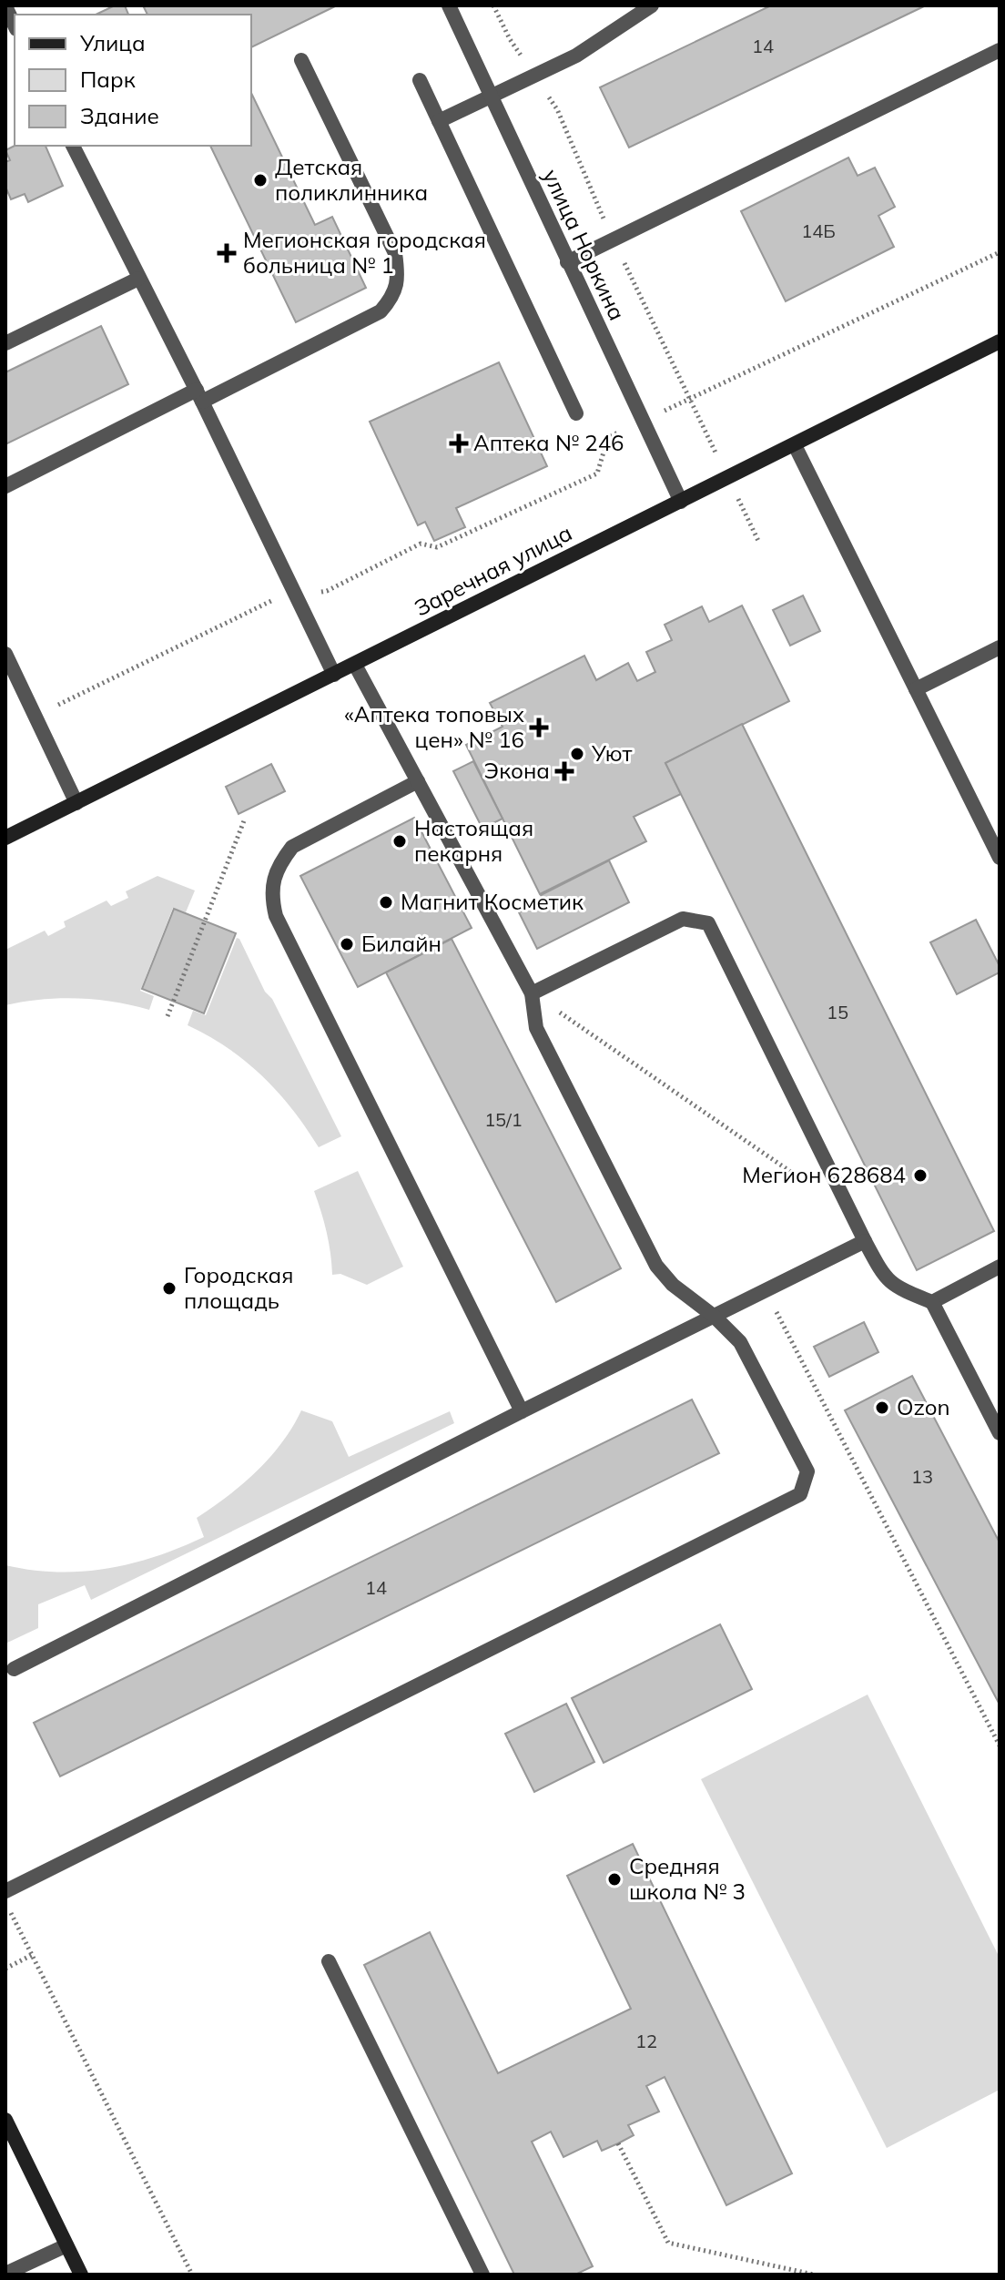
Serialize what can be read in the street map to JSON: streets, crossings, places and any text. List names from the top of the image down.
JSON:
{
  "streets": {
    "main road": ["Заречная улица"],
    "street": ["улица Норкина"]
  },
  "crossings": [
    ["улица Норкина", "Заречная улица"]
  ],
  "places": {
    "other": [
      "Детская поликлинника",
      "Уют",
      "Настоящая пекарня",
      "Магнит Косметик",
      "Билайн",
      "Мегион 628684",
      "Городская площадь",
      "Ozon",
      "Средняя школа № 3"
    ],
    "health": [
      "Мегионская городская больница № 1",
      "Аптека № 246",
      "«Аптека топовых цен» № 16",
      "Экона"
    ]
  },
  "house_numbers": [
    "14",
    "14Б",
    "15",
    "15/1",
    "13",
    "14",
    "12"
  ],
  "legend": ["Улица", "Парк", "Здание"]
}
